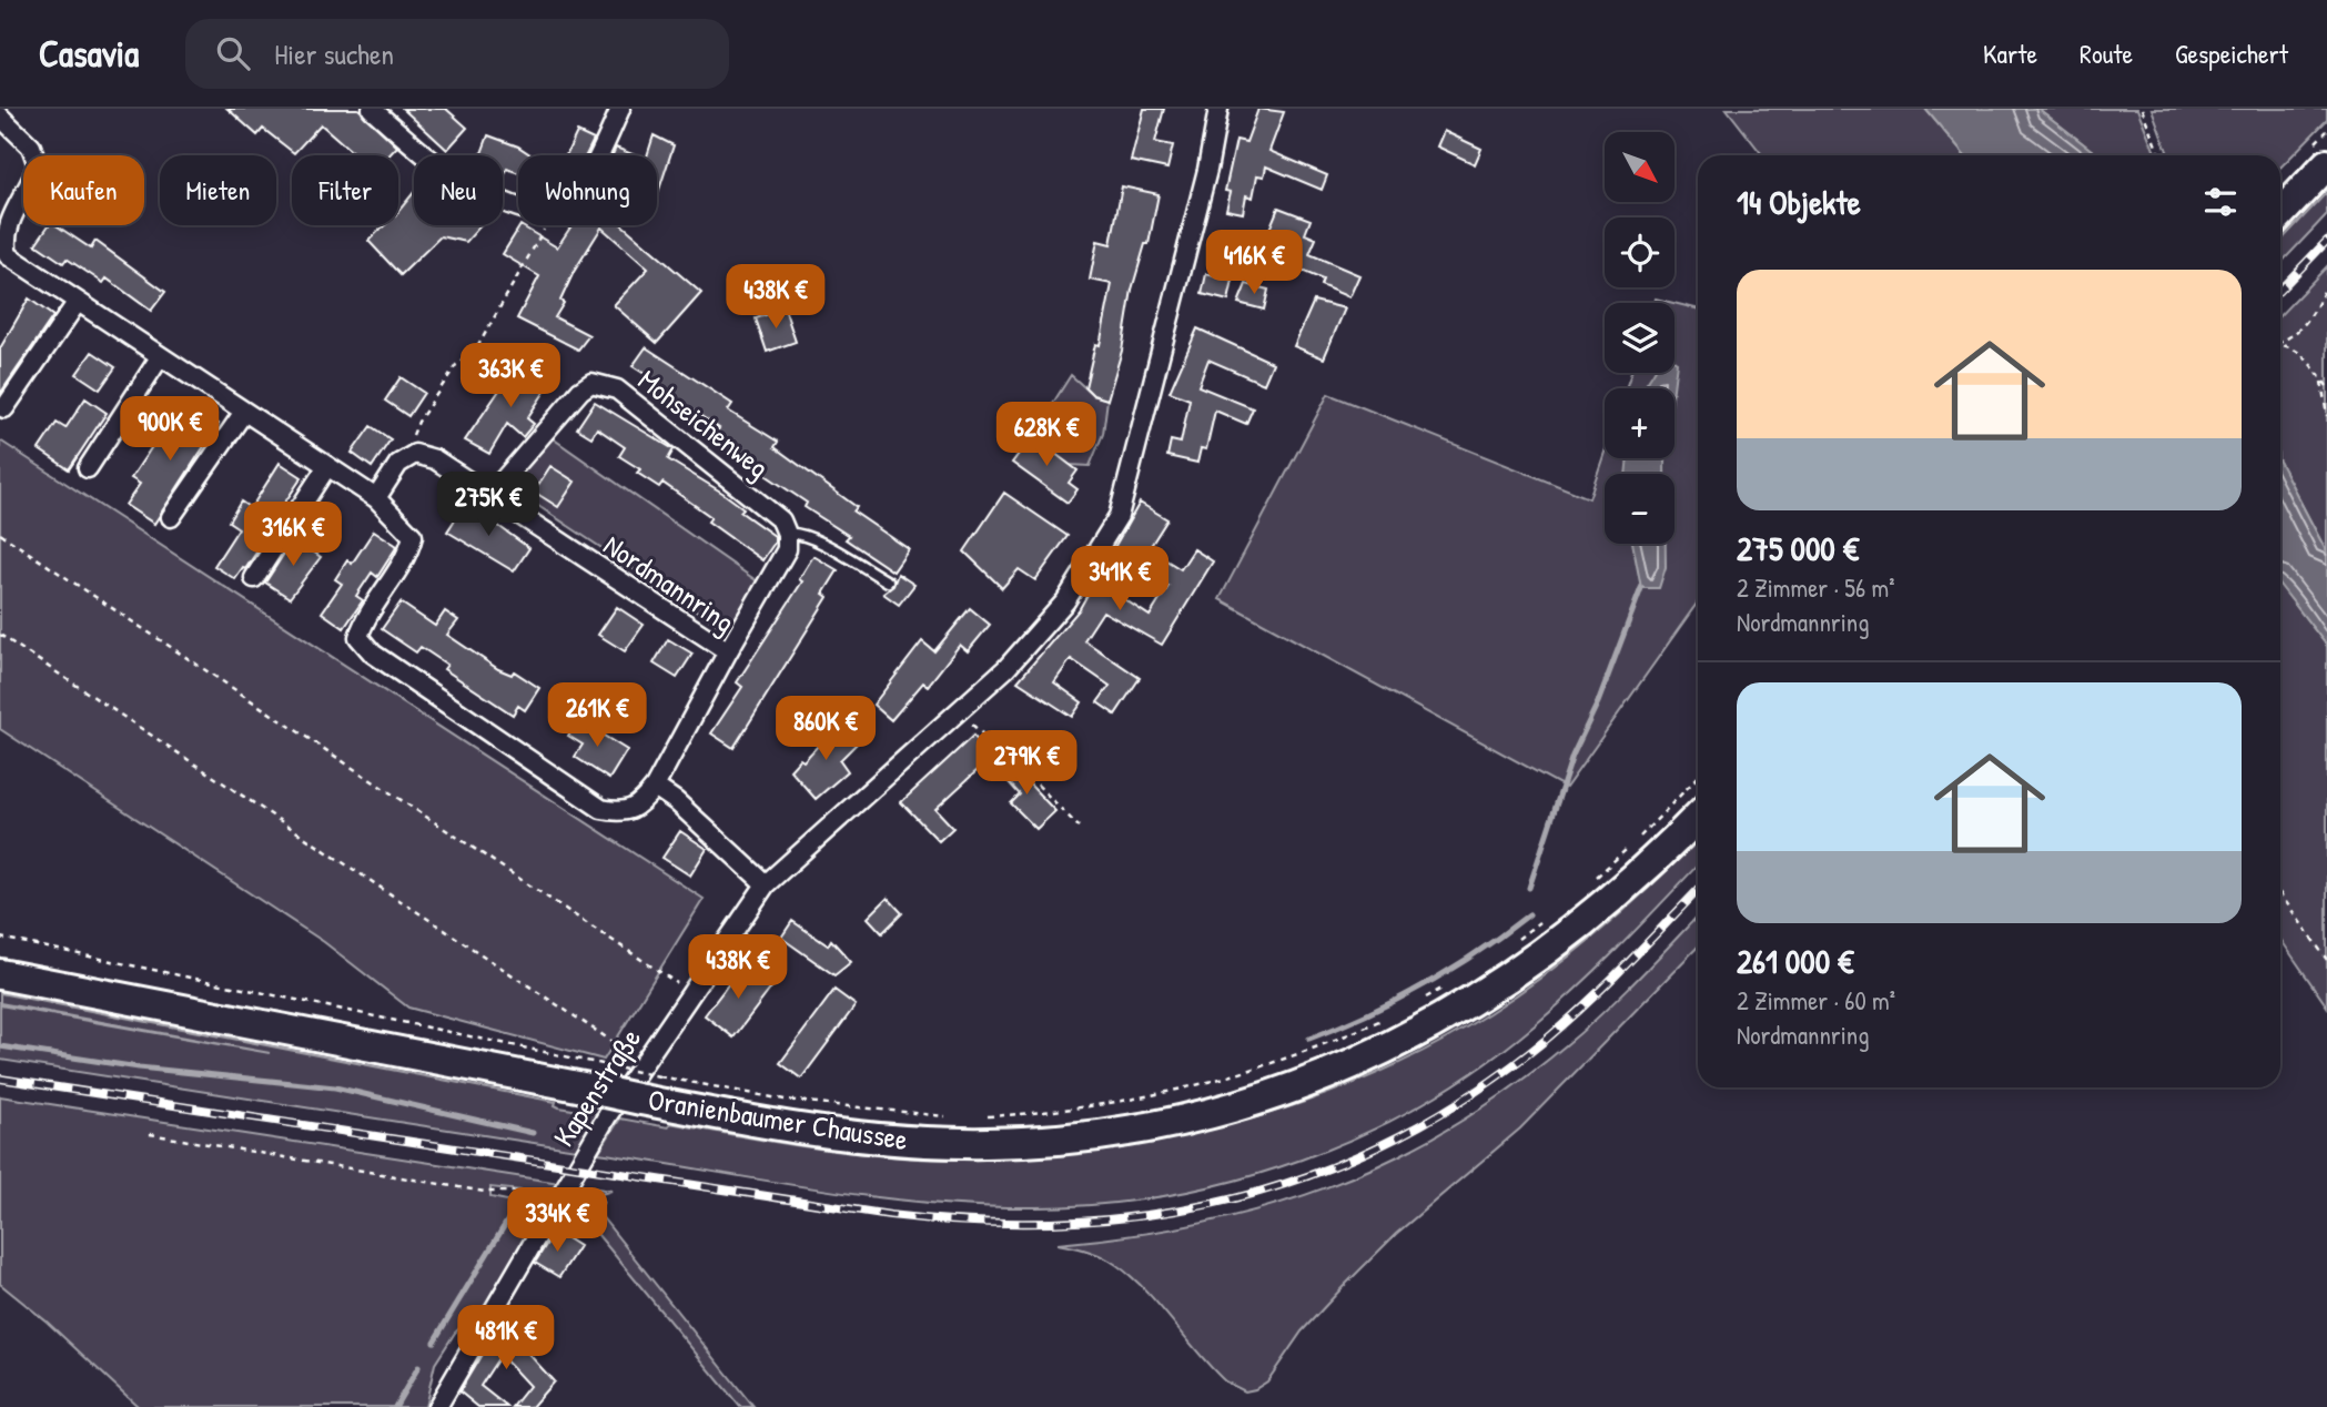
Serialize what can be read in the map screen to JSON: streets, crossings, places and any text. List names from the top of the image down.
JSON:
{
  "streets": {
    "main road": ["Oranienbaumer Chaussee"],
    "street": ["Mohseichenweg", "Nordmannring", "Kapenstraße"]
  },
  "crossings": [
    ["Mohseichenweg", "Nordmannring"]
  ],
  "north": "bottom right",
  "page": {
    "header": "Casavia",
    "search": "Hier suchen",
    "nav": ["Karte", "Route", "Gespeichert"],
    "map_buttons": ["+", "−"],
    "chip": [
      "Kaufen",
      "Mieten",
      "Filter",
      "Neu",
      "Wohnung"
    ],
    "heading": "14 Objekte",
    "price": [
      "416K €",
      "438K €",
      "363K €",
      "900K €",
      "628K €",
      "275K €",
      "316K €",
      "341K €",
      "261K €",
      "860K €",
      "279K €",
      "438K €",
      "334K €",
      "481K €"
    ],
    "list": [
      {
        "name": "275 000 €",
        "note": "2 Zimmer · 56 m² · Nordmannring"
      },
      {
        "name": "261 000 €",
        "note": "2 Zimmer · 60 m² · Nordmannring"
      }
    ]
  }
}
